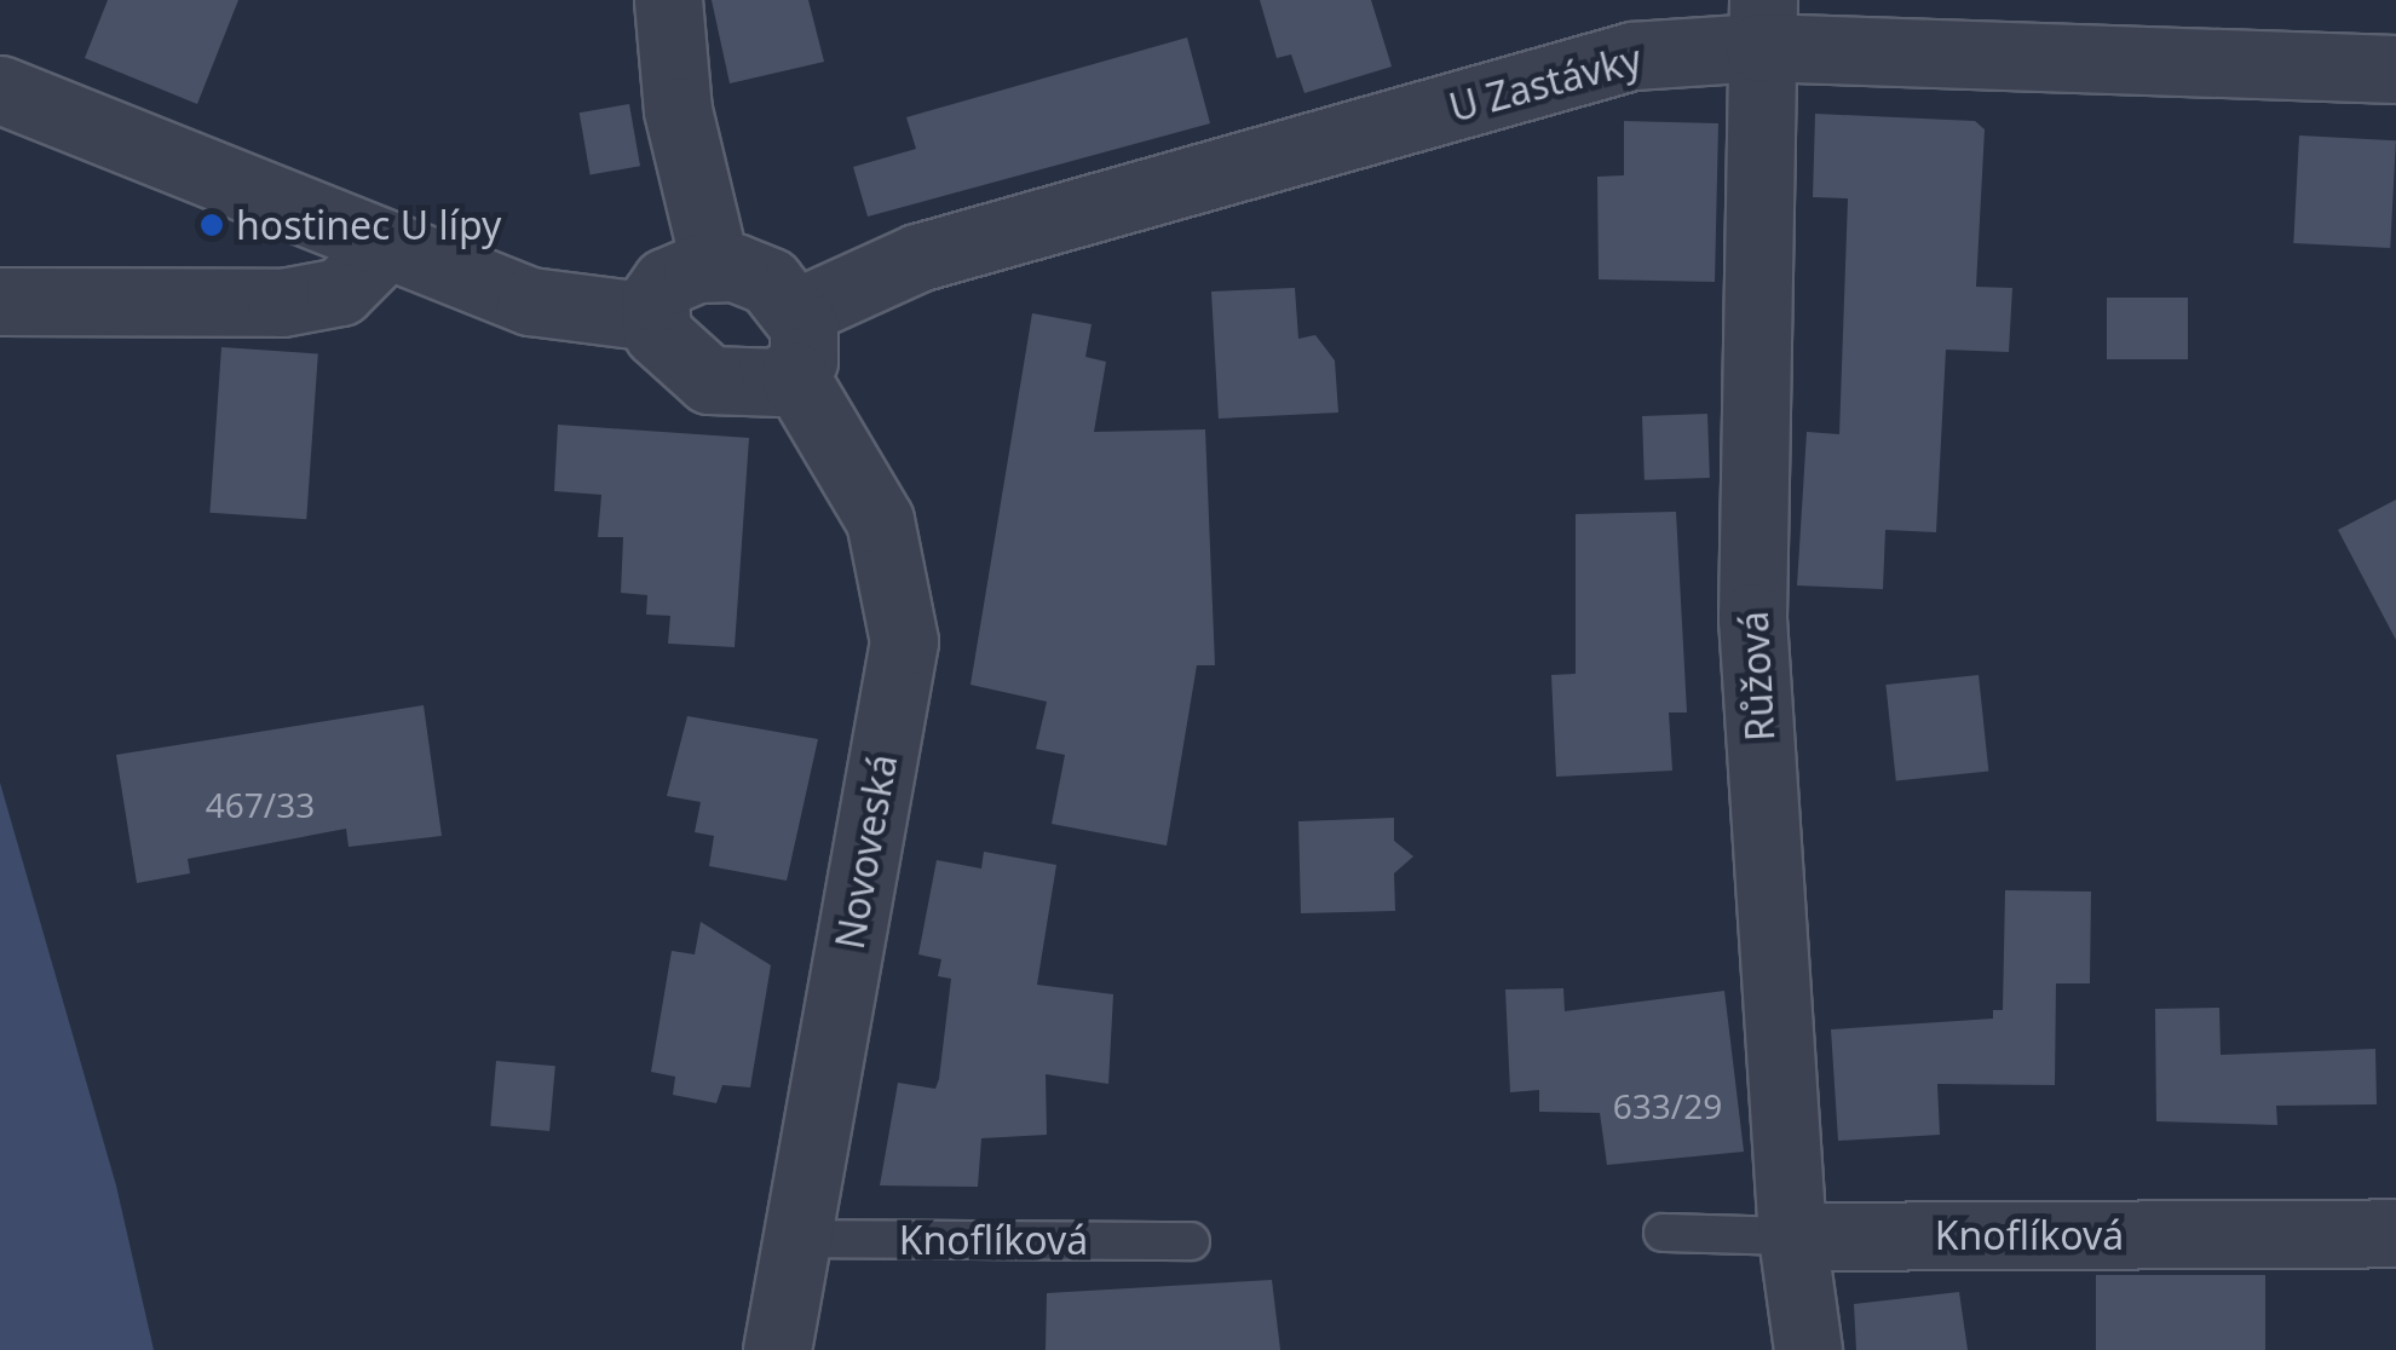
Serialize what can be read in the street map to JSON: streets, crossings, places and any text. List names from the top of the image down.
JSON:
{
  "streets": {
    "street": [
      "U Zastávky",
      "Růžová",
      "Novoveská",
      "Knoflíková"
    ]
  },
  "crossings": [
    ["U Zastávky", "Růžová"],
    ["U Zastávky", "Novoveská"],
    ["Růžová", "Knoflíková"],
    ["Novoveská", "Knoflíková"]
  ],
  "places": ["hostinec U lípy"],
  "house_numbers": ["467/33", "633/29"]
}
